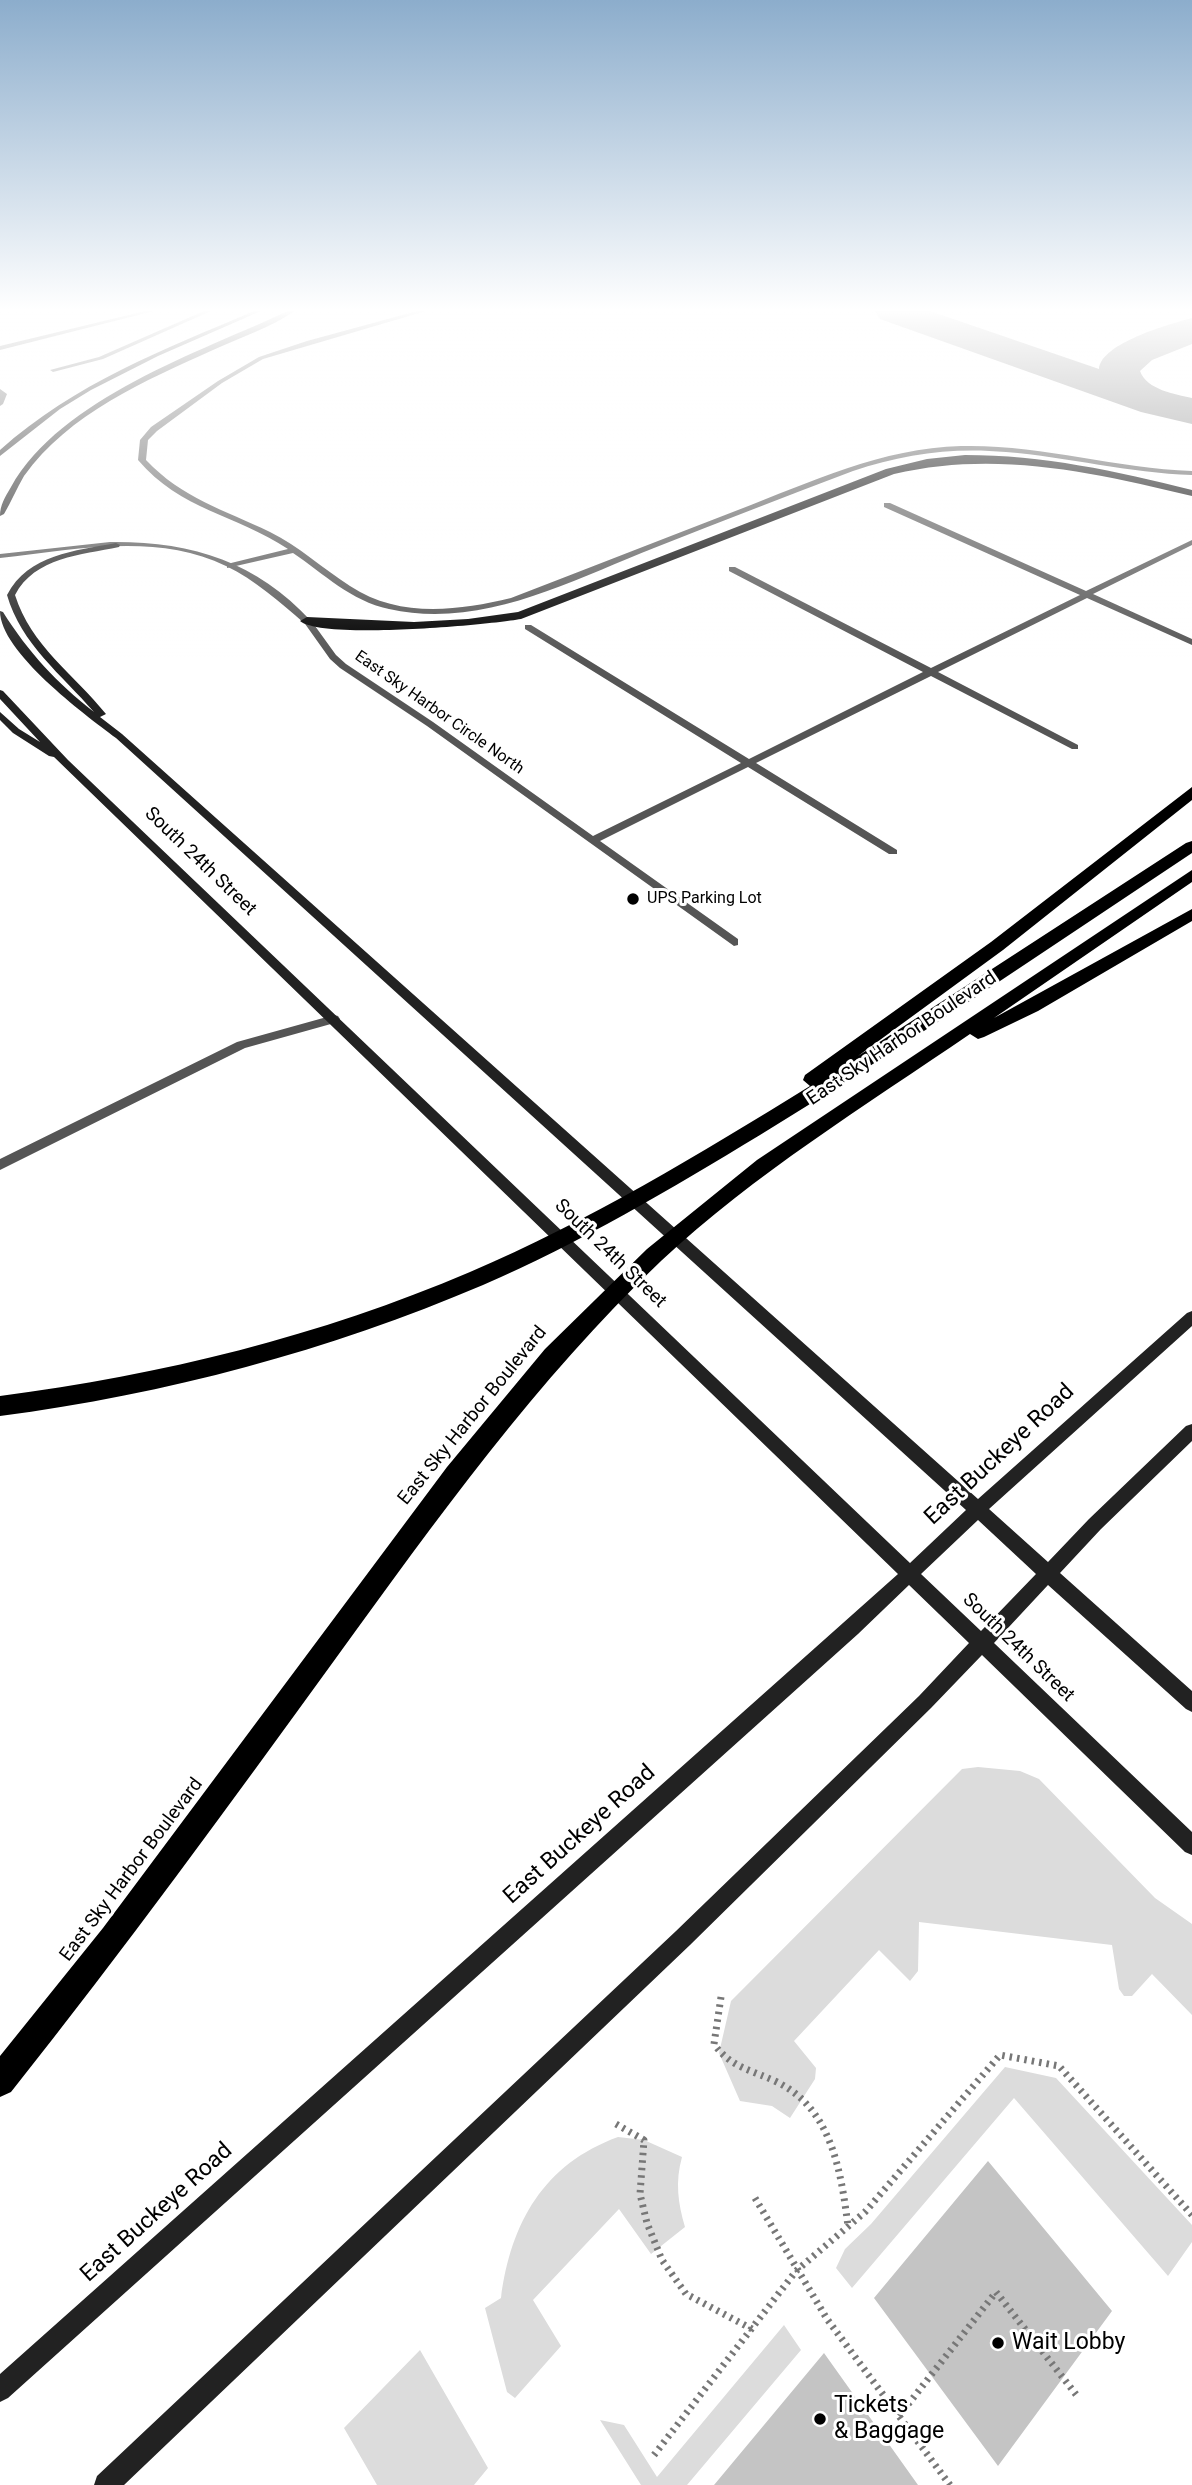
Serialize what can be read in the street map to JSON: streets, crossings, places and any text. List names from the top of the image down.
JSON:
{
  "streets": {
    "highway": ["East Sky Harbor Boulevard"],
    "main road": ["South 24th Street", "East Buckeye Road"],
    "street": ["East Sky Harbor Circle North"]
  },
  "crossings": [
    ["South 24th Street", "East Buckeye Road"]
  ],
  "places": ["UPS Parking Lot", "Wait Lobby", "Tickets & Baggage"]
}
